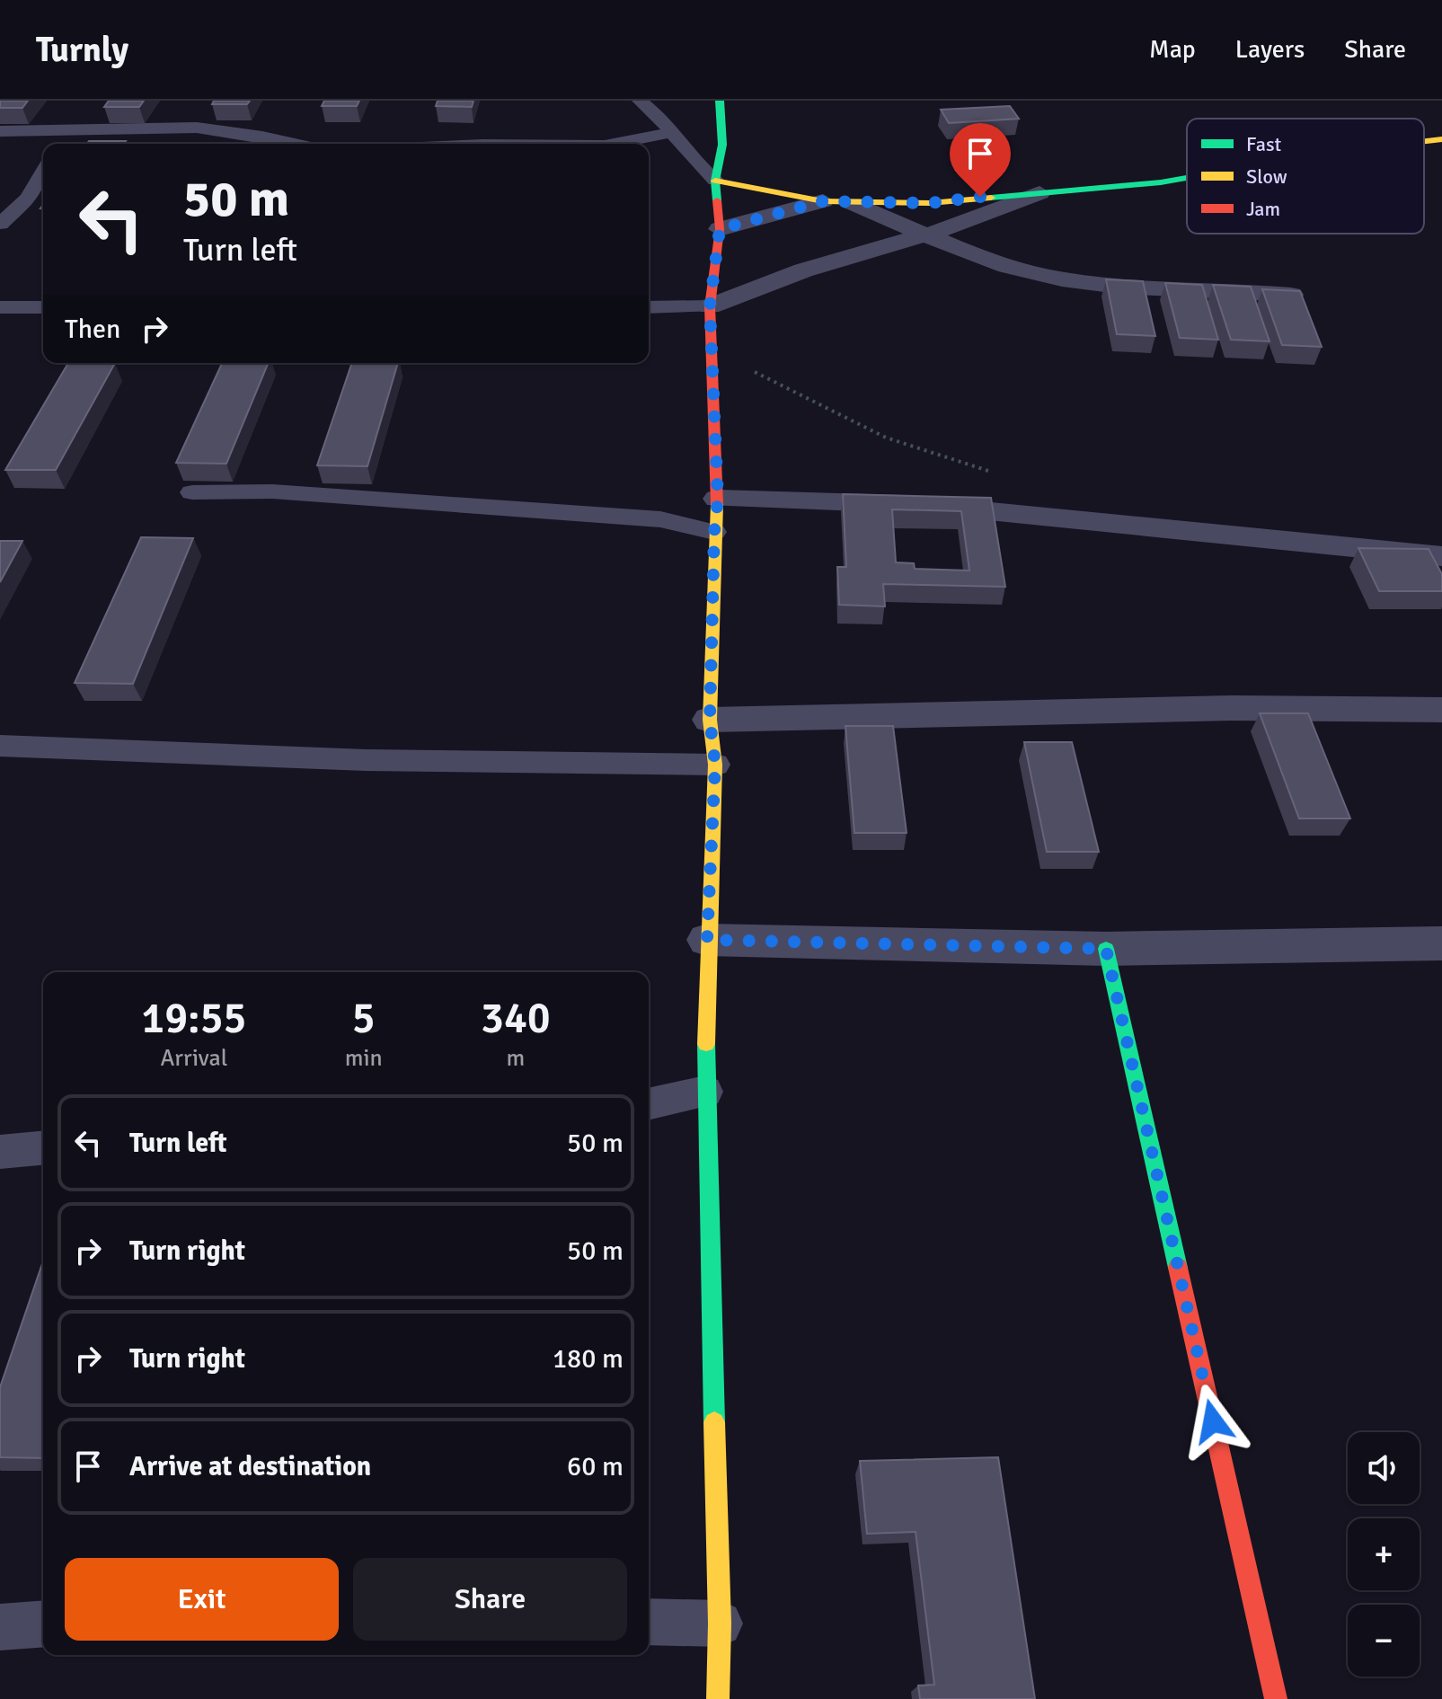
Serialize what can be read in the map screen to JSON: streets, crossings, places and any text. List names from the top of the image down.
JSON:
{
  "legend": ["Fast", "Slow", "Jam"],
  "page": {
    "header": "Turnly",
    "nav": ["Map", "Layers", "Share"],
    "turn": ["50 m", "Turn left"],
    "then": "Then",
    "eta": [
      "19:55",
      "Arrival",
      "5",
      "min",
      "340",
      "m"
    ],
    "list": [
      {
        "name": "Turn left",
        "value": "50 m"
      },
      {
        "name": "Turn right",
        "value": "50 m"
      },
      {
        "name": "Turn right",
        "value": "180 m"
      },
      {
        "name": "Arrive at destination",
        "value": "60 m"
      }
    ],
    "map_buttons": ["+", "−"],
    "buttons": ["Exit", "Share"]
  }
}
